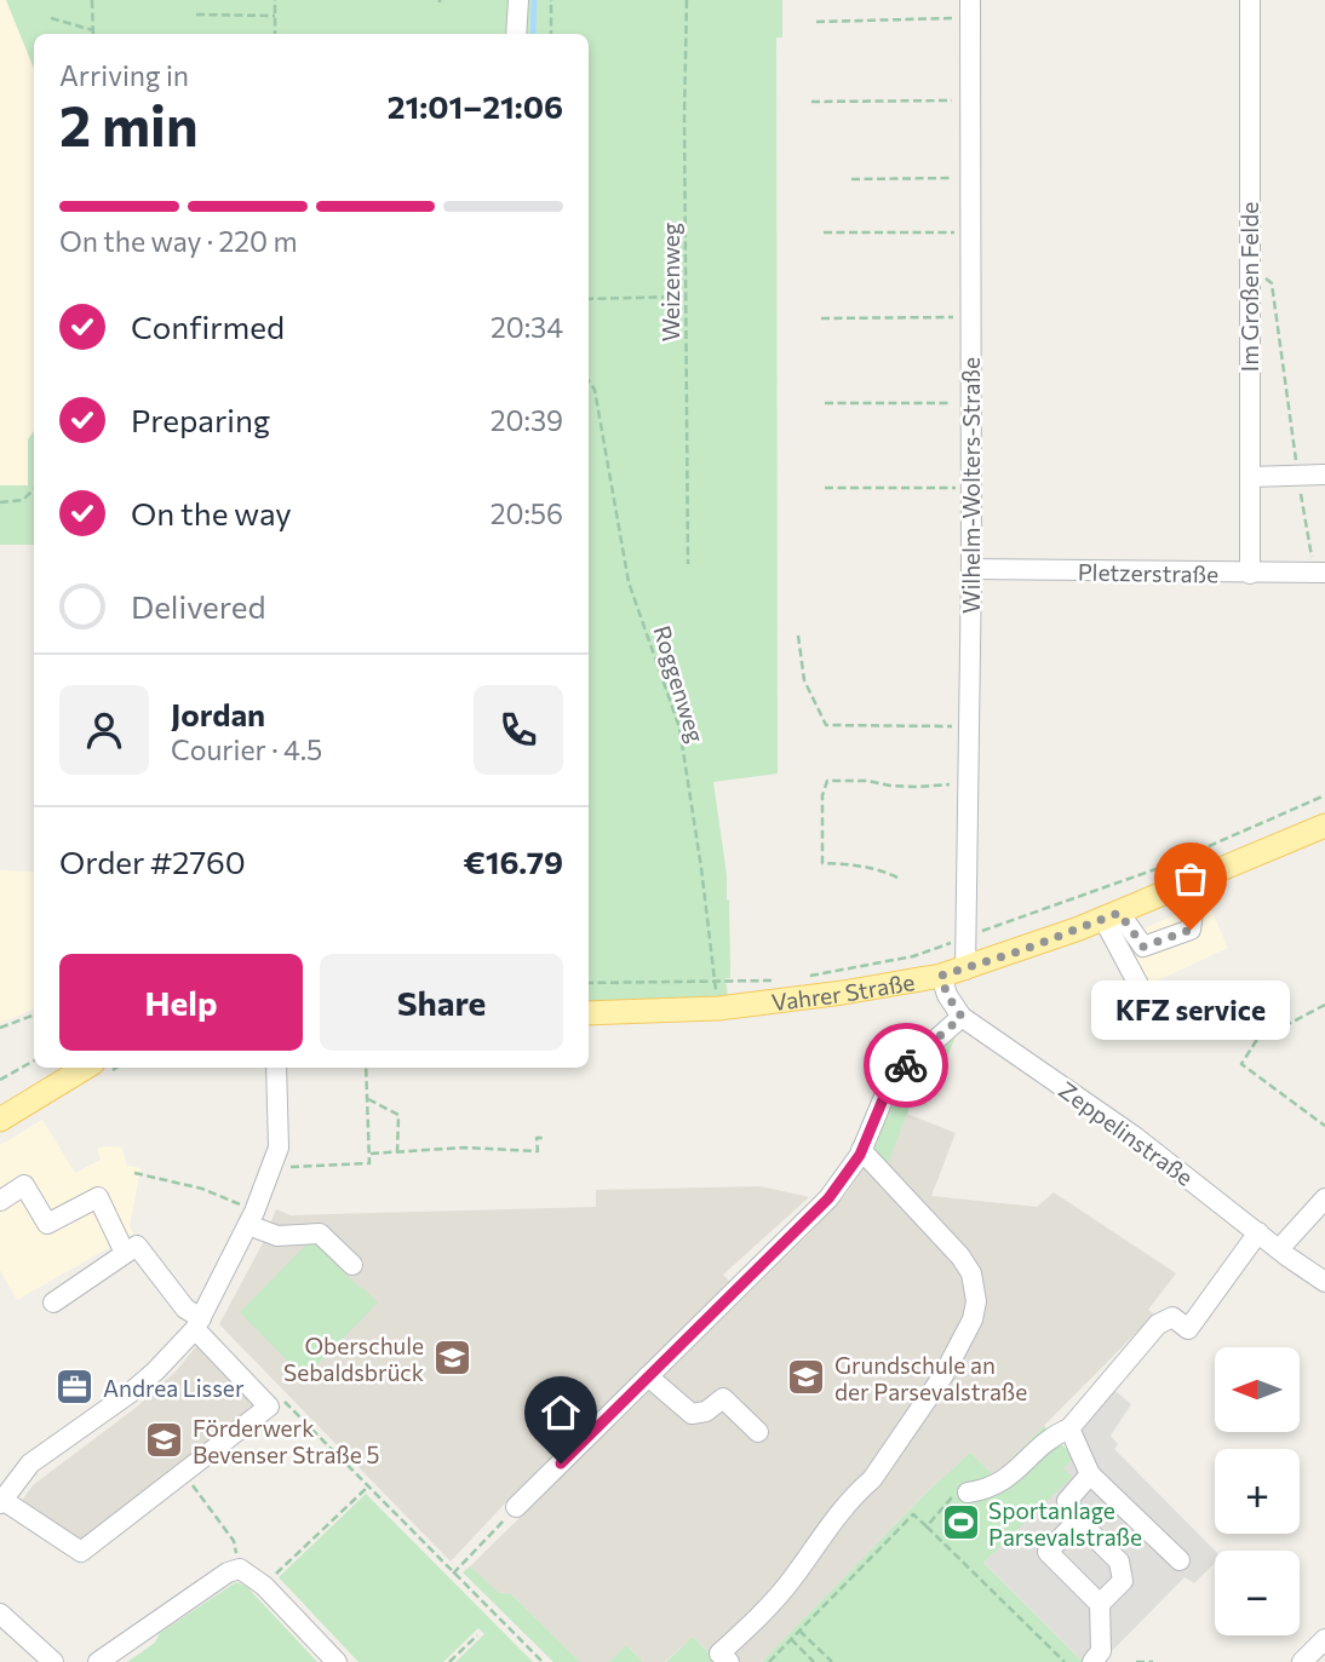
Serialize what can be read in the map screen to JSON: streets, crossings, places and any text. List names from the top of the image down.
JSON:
{
  "streets": {
    "main road": ["Vahrer Straße"],
    "street": [
      "Im Großen Felde",
      "Wilhelm-Wolters-Straße",
      "Pletzerstraße",
      "Zeppelinstraße"
    ],
    "path": ["Weizenweg", "Roggenweg"]
  },
  "crossings": [
    ["Im Großen Felde", "Pletzerstraße"],
    ["Wilhelm-Wolters-Straße", "Pletzerstraße"],
    ["Wilhelm-Wolters-Straße", "Vahrer Straße"],
    ["Roggenweg", "Vahrer Straße"],
    ["Vahrer Straße", "Zeppelinstraße"]
  ],
  "places": {
    "other": ["KFZ service"],
    "school or university": ["Oberschule Sebaldsbrück", "Grundschule an der Parsevalstraße", "Förderwerk Bevenser Straße 5"],
    "office": ["Andrea Lisser"],
    "sports": ["Sportanlage Parsevalstraße"]
  },
  "north": "left",
  "page": {
    "heading": ["2 min", "Arriving in", "21:01–21:06"],
    "panel": [
      "Jordan",
      "Courier · 4.5",
      "Order #2760",
      "€16.79"
    ],
    "bar": "On the way · 220 m",
    "list": [
      ["Confirmed", "20:34"],
      ["Preparing", "20:39"],
      ["On the way", "20:56"],
      "Delivered"
    ],
    "buttons": ["Help", "Share"],
    "bubble": "KFZ service",
    "map_buttons": ["+", "−"]
  }
}
